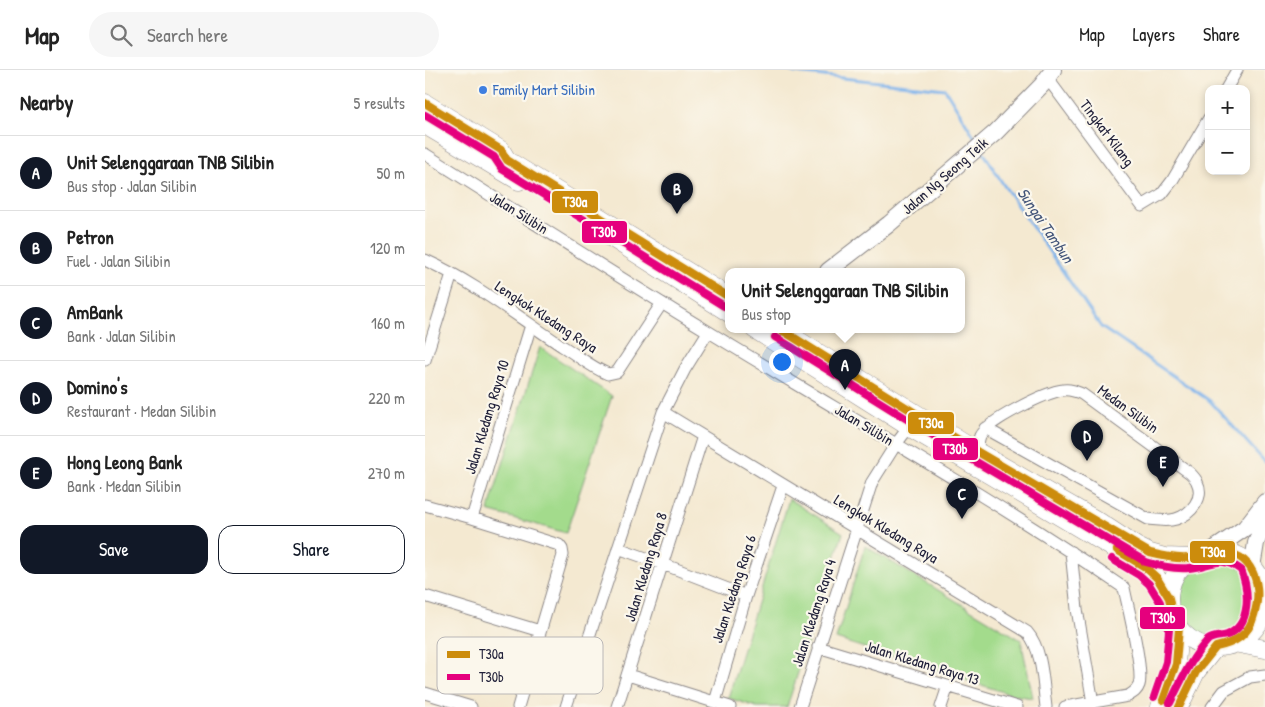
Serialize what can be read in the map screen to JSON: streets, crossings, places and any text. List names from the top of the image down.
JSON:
{
  "streets": {
    "main road": ["Jalan Ng Seong Teik", "Jalan Silibin"],
    "street": [
      "Tingkat Kilang",
      "Lengkok Kledang Raya",
      "Medan Silibin",
      "Jalan Kledang Raya 10",
      "Jalan Kledang Raya 8",
      "Jalan Kledang Raya 6",
      "Jalan Kledang Raya 4",
      "Jalan Kledang Raya 13"
    ]
  },
  "crossings": [
    ["Tingkat Kilang", "Jalan Ng Seong Teik"],
    ["Jalan Silibin", "Lengkok Kledang Raya"],
    ["Jalan Silibin", "Medan Silibin"],
    ["Jalan Silibin", "Jalan Kledang Raya 4"],
    ["Lengkok Kledang Raya", "Jalan Kledang Raya 10"],
    ["Lengkok Kledang Raya", "Jalan Kledang Raya 8"],
    ["Lengkok Kledang Raya", "Jalan Kledang Raya 6"],
    ["Lengkok Kledang Raya", "Jalan Kledang Raya 4"],
    ["Jalan Kledang Raya 4", "Jalan Kledang Raya 13"]
  ],
  "water": ["Sungai Tambun"],
  "places": ["Family Mart Silibin"],
  "lines": ["transit line T30a", "transit line T30b"],
  "legend": ["T30a", "T30b"],
  "page": {
    "header": "Map",
    "search": "Search here",
    "nav": ["Map", "Layers", "Share"],
    "heading": ["Nearby", "5 results"],
    "map_buttons": ["+", "−"],
    "list": [
      {
        "mark": "A",
        "name": "Unit Selenggaraan TNB Silibin",
        "note": "Bus stop · Jalan Silibin",
        "value": "50 m"
      },
      {
        "mark": "B",
        "name": "Petron",
        "note": "Fuel · Jalan Silibin",
        "value": "120 m"
      },
      {
        "mark": "C",
        "name": "AmBank",
        "note": "Bank · Jalan Silibin",
        "value": "160 m"
      },
      {
        "mark": "D",
        "name": "Domino's",
        "note": "Restaurant · Medan Silibin",
        "value": "220 m"
      },
      {
        "mark": "E",
        "name": "Hong Leong Bank",
        "note": "Bank · Medan Silibin",
        "value": "270 m"
      }
    ],
    "pins": [
      "B",
      "A",
      "D",
      "E",
      "C"
    ],
    "popup": ["Unit Selenggaraan TNB Silibin", "Bus stop"],
    "buttons": ["Save", "Share"]
  }
}
